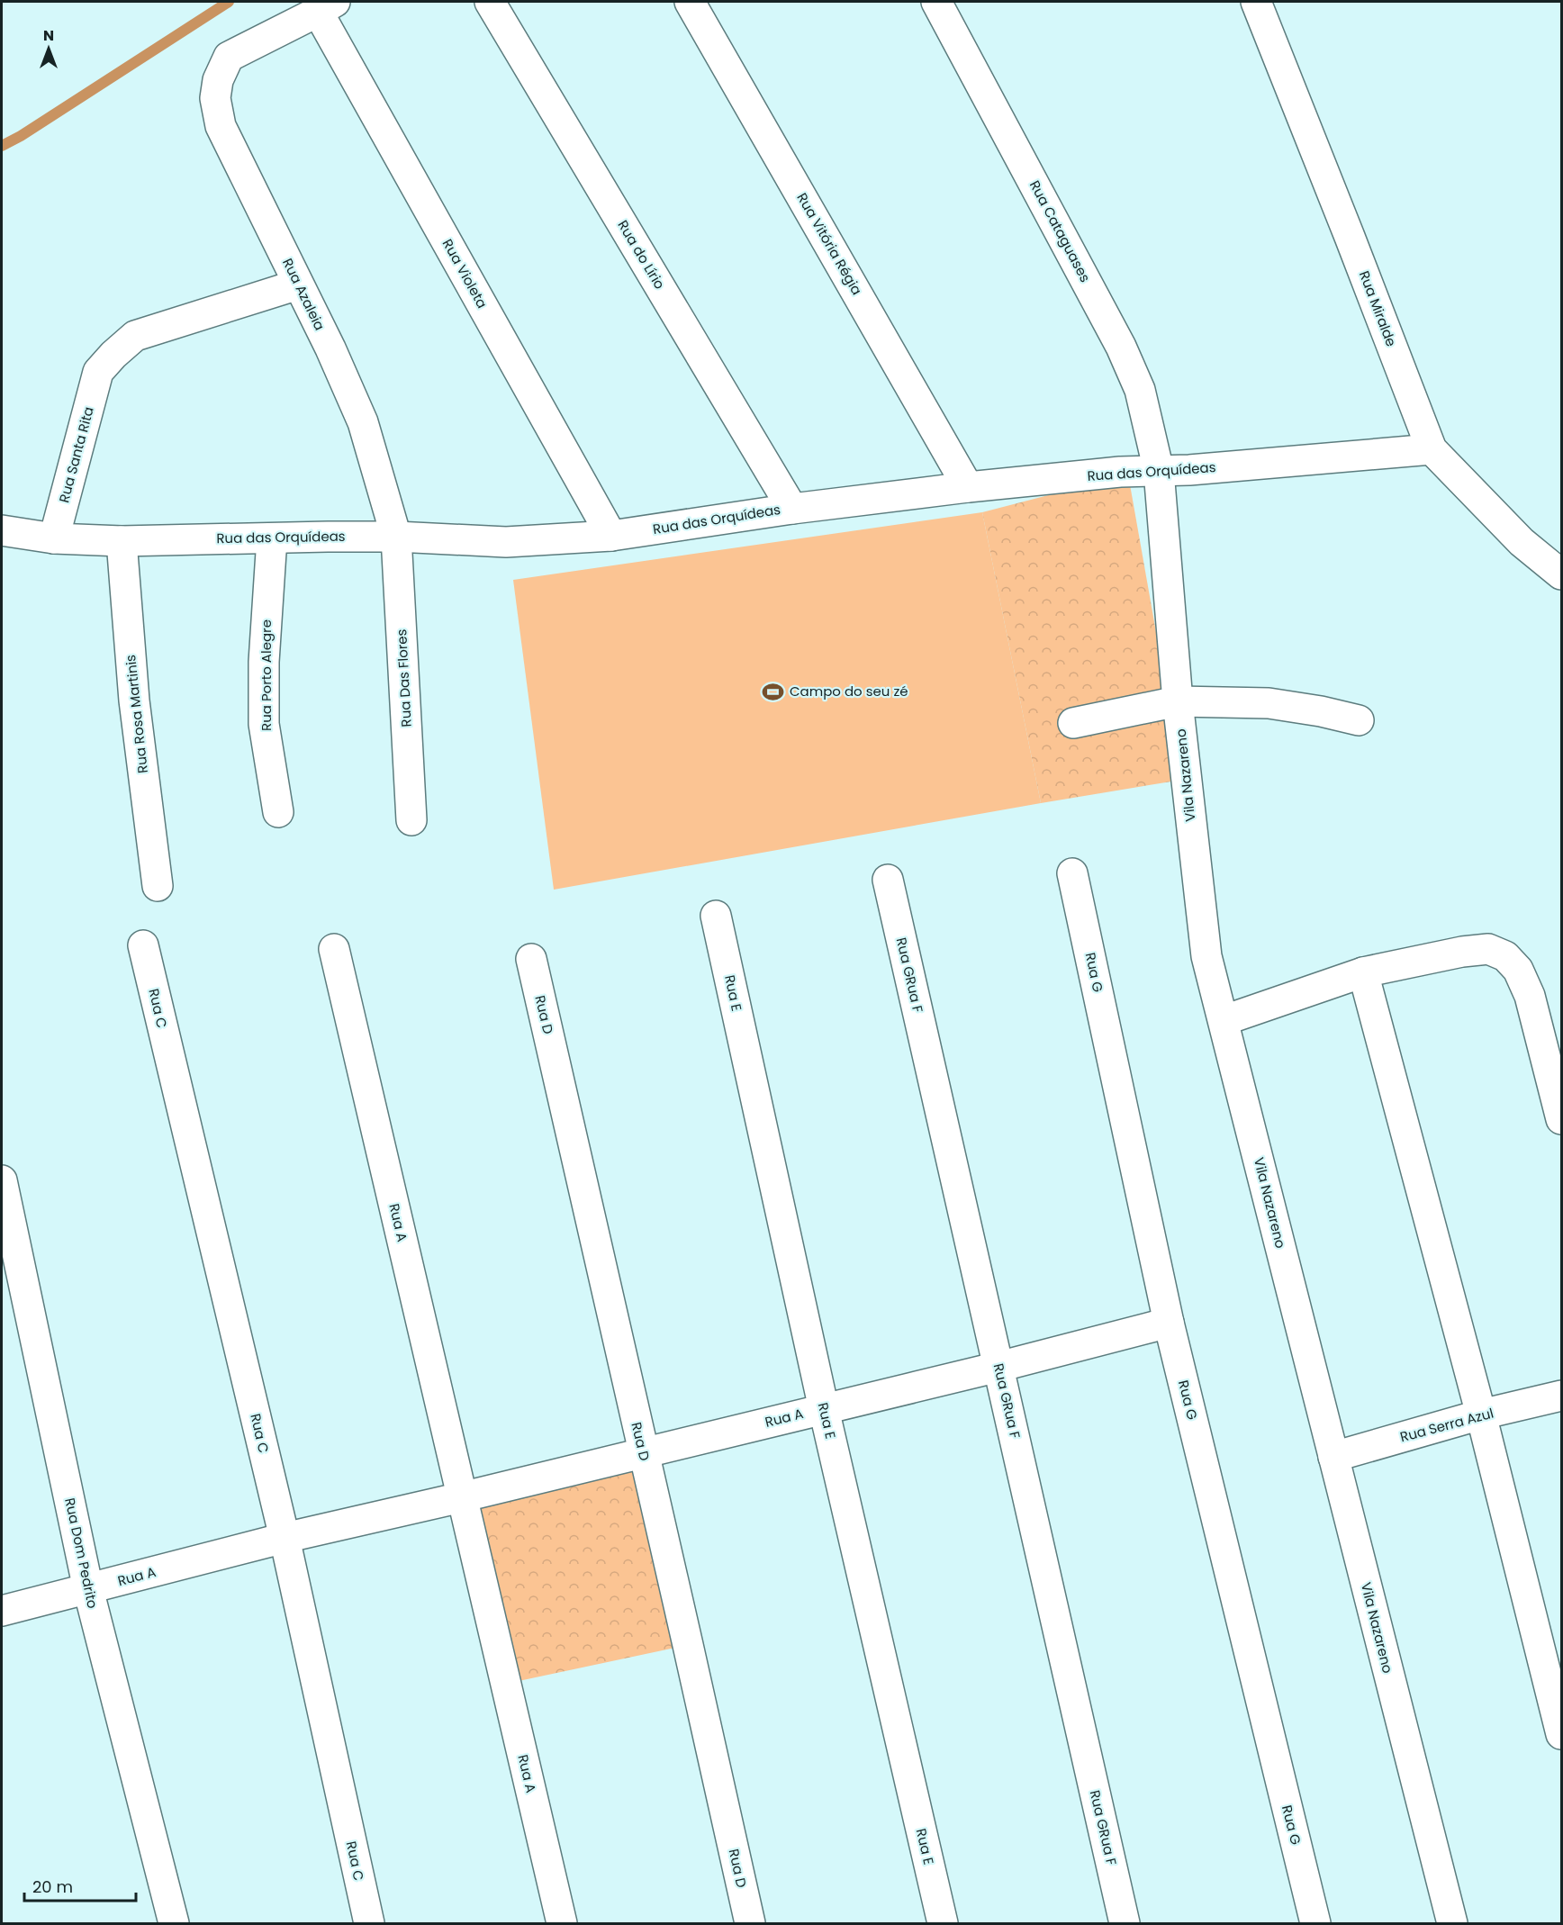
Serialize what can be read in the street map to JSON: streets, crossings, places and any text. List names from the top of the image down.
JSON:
{
  "streets": {
    "street": [
      "Rua Cataguases",
      "Rua Vitória Régia",
      "Rua do Lírio",
      "Rua Violeta",
      "Rua Azaleia",
      "Rua Miralde",
      "Rua Santa Rita",
      "Rua das Orquídeas",
      "Rua Porto Alegre",
      "Rua Das Flores",
      "Rua Rosa Martinis",
      "Vila Nazareno",
      "Rua G",
      "Rua GRua F",
      "Rua E",
      "Rua C",
      "Rua D",
      "Rua A",
      "Rua Serra Azul",
      "Rua Dom Pedrito"
    ]
  },
  "crossings": [
    ["Rua Cataguases", "Rua das Orquídeas"],
    ["Rua Cataguases", "Vila Nazareno"],
    ["Rua Vitória Régia", "Rua das Orquídeas"],
    ["Rua do Lírio", "Rua das Orquídeas"],
    ["Rua Violeta", "Rua Azaleia"],
    ["Rua Violeta", "Rua das Orquídeas"],
    ["Rua Azaleia", "Rua Santa Rita"],
    ["Rua Azaleia", "Rua das Orquídeas"],
    ["Rua Azaleia", "Rua Das Flores"],
    ["Rua Miralde", "Rua das Orquídeas"],
    ["Rua Santa Rita", "Rua das Orquídeas"],
    ["Rua das Orquídeas", "Rua Porto Alegre"],
    ["Rua das Orquídeas", "Rua Das Flores"],
    ["Rua das Orquídeas", "Rua Rosa Martinis"],
    ["Rua das Orquídeas", "Vila Nazareno"],
    ["Vila Nazareno", "Rua Serra Azul"],
    ["Rua G", "Rua A"],
    ["Rua GRua F", "Rua A"],
    ["Rua E", "Rua A"],
    ["Rua C", "Rua A"],
    ["Rua D", "Rua A"],
    ["Rua A", "Rua Dom Pedrito"]
  ],
  "places": {
    "sports": ["Campo do seu zé"]
  },
  "scale_bar": "20 m",
  "north": "top"
}
